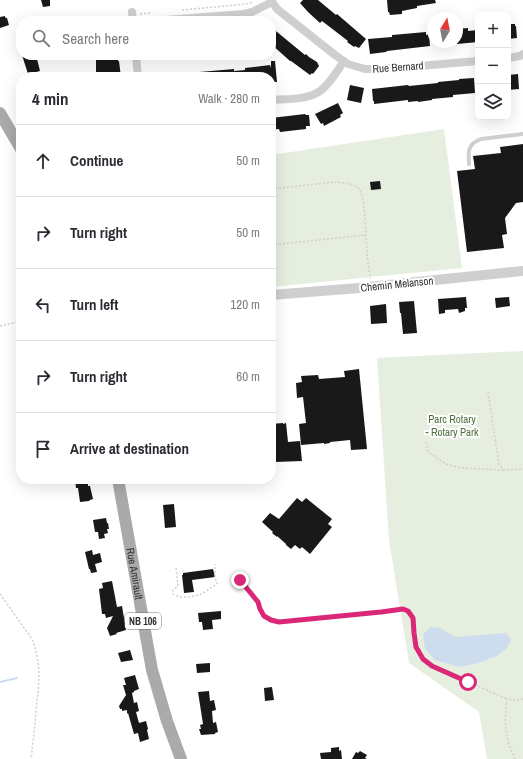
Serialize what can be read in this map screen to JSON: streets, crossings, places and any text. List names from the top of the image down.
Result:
{
  "streets": {
    "main road": ["Rue Amirault", "NB 106"],
    "street": ["Rue Bernard", "Chemin Melanson"]
  },
  "parks": ["Parc Rotary - Rotary Park"],
  "north": "top",
  "page": {
    "map_buttons": ["+", "−"],
    "search": "Search here",
    "heading": ["4 min", "Walk · 280 m"],
    "list": [
      ["Continue", "50 m"],
      ["Turn right", "50 m"],
      ["Turn left", "120 m"],
      ["Turn right", "60 m"],
      "Arrive at destination"
    ]
  }
}
